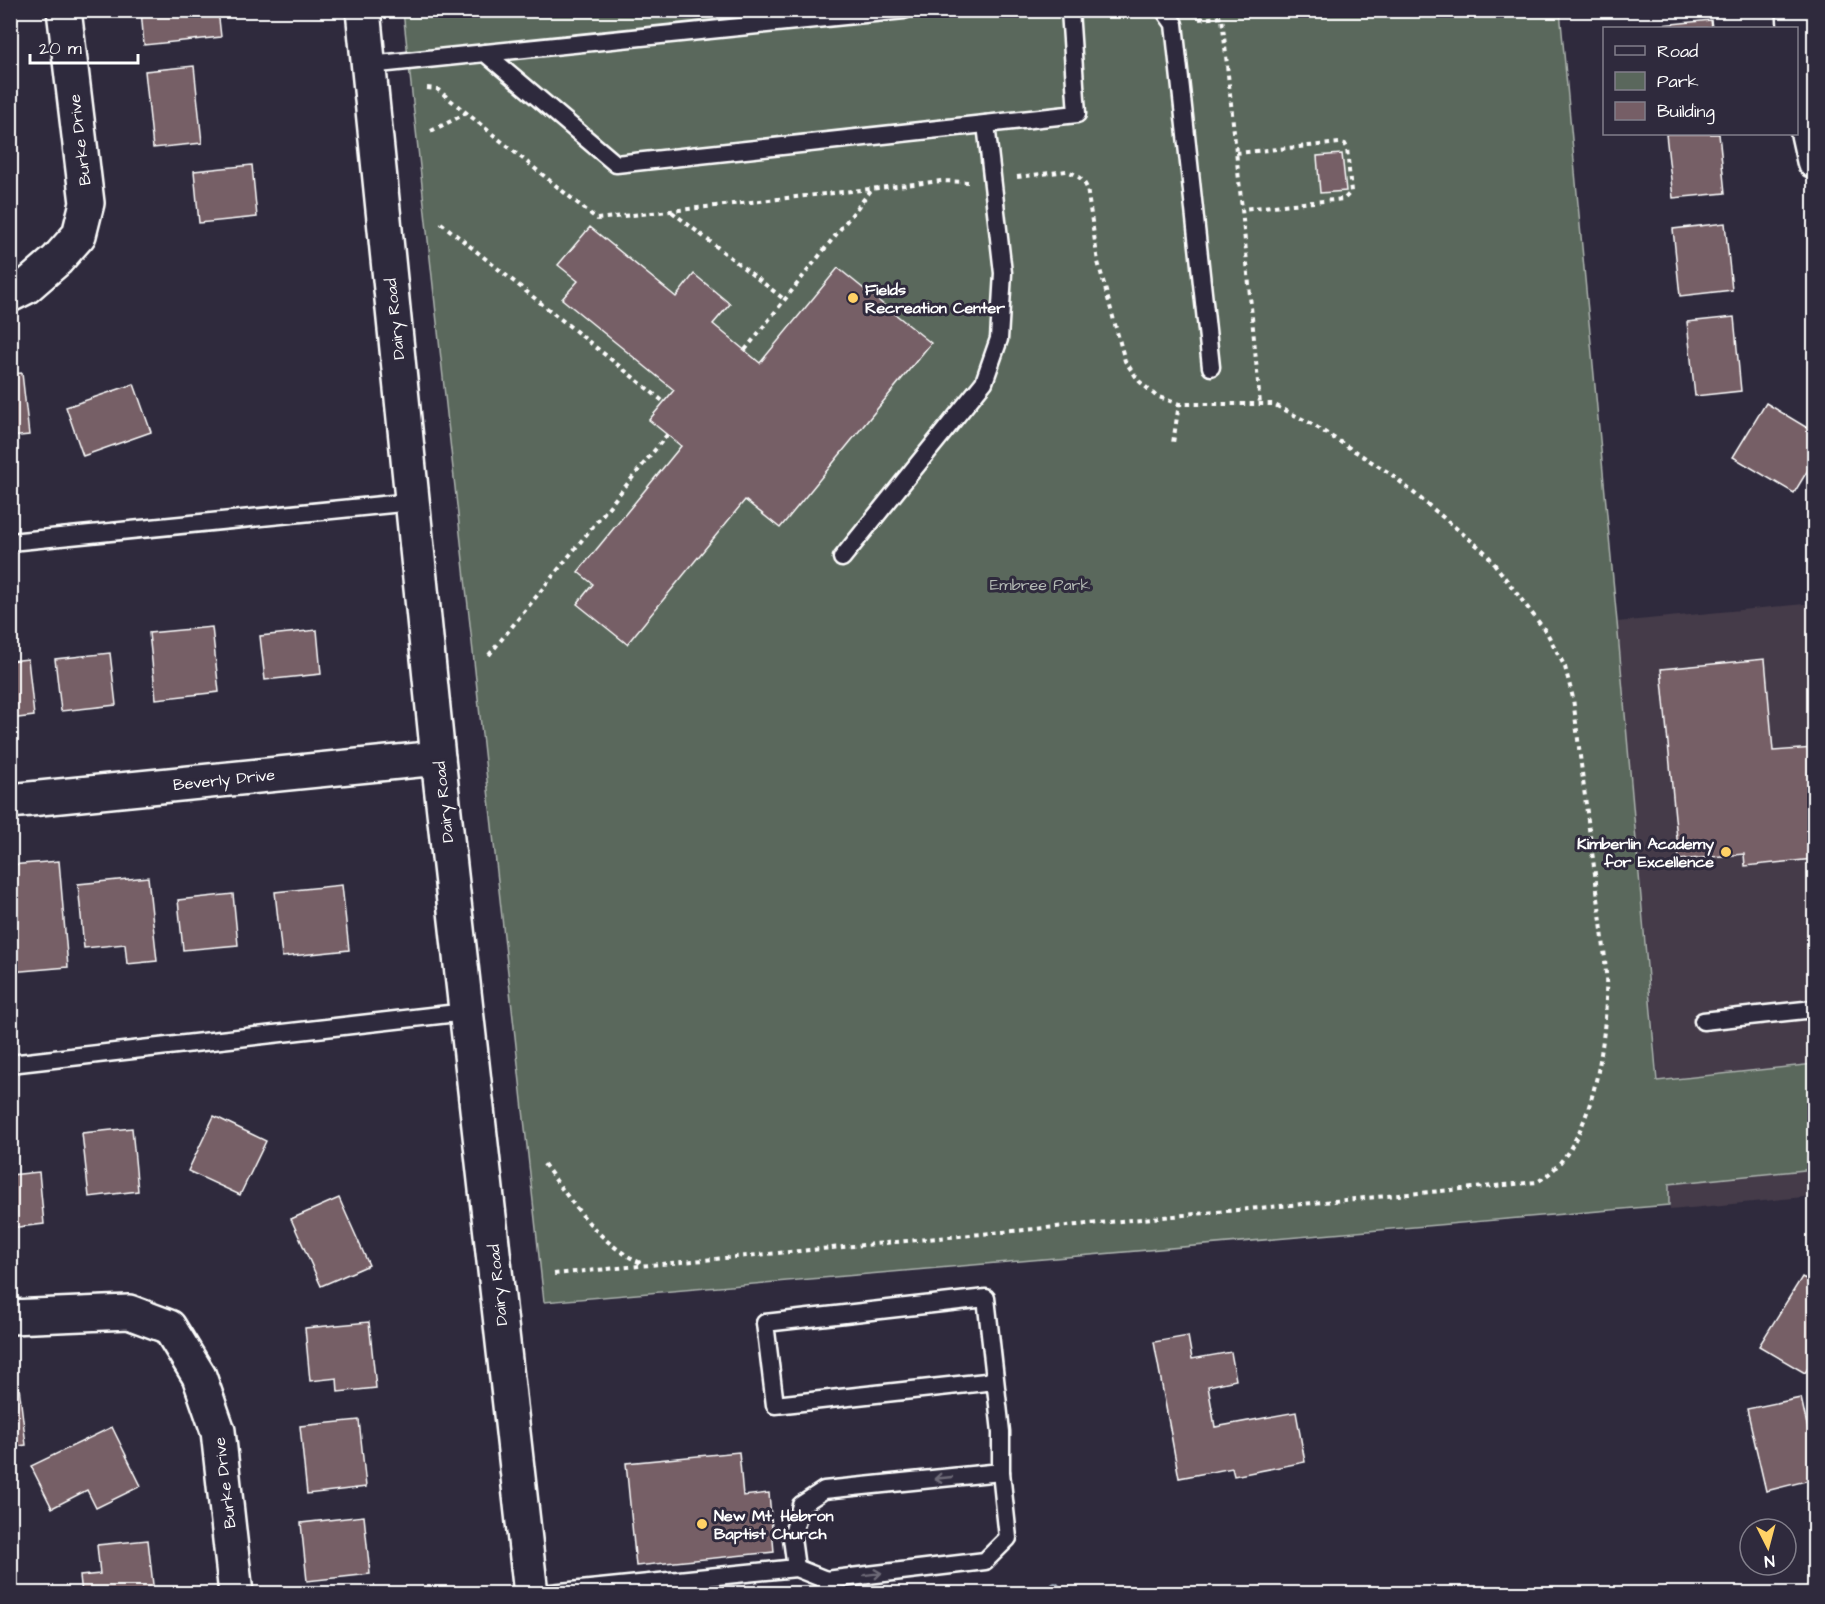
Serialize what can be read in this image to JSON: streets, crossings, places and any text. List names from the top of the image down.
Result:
{
  "streets": {
    "street": ["Burke Drive", "Dairy Road", "Beverly Drive"]
  },
  "crossings": [
    ["Dairy Road", "Beverly Drive"]
  ],
  "parks": ["Embree Park"],
  "places": ["Fields Recreation Center", "Kimberlin Academy for Excellence", "New Mt. Hebron Baptist Church"],
  "legend": ["Road", "Park", "Building"],
  "scale_bar": "20 m",
  "north": "bottom"
}
